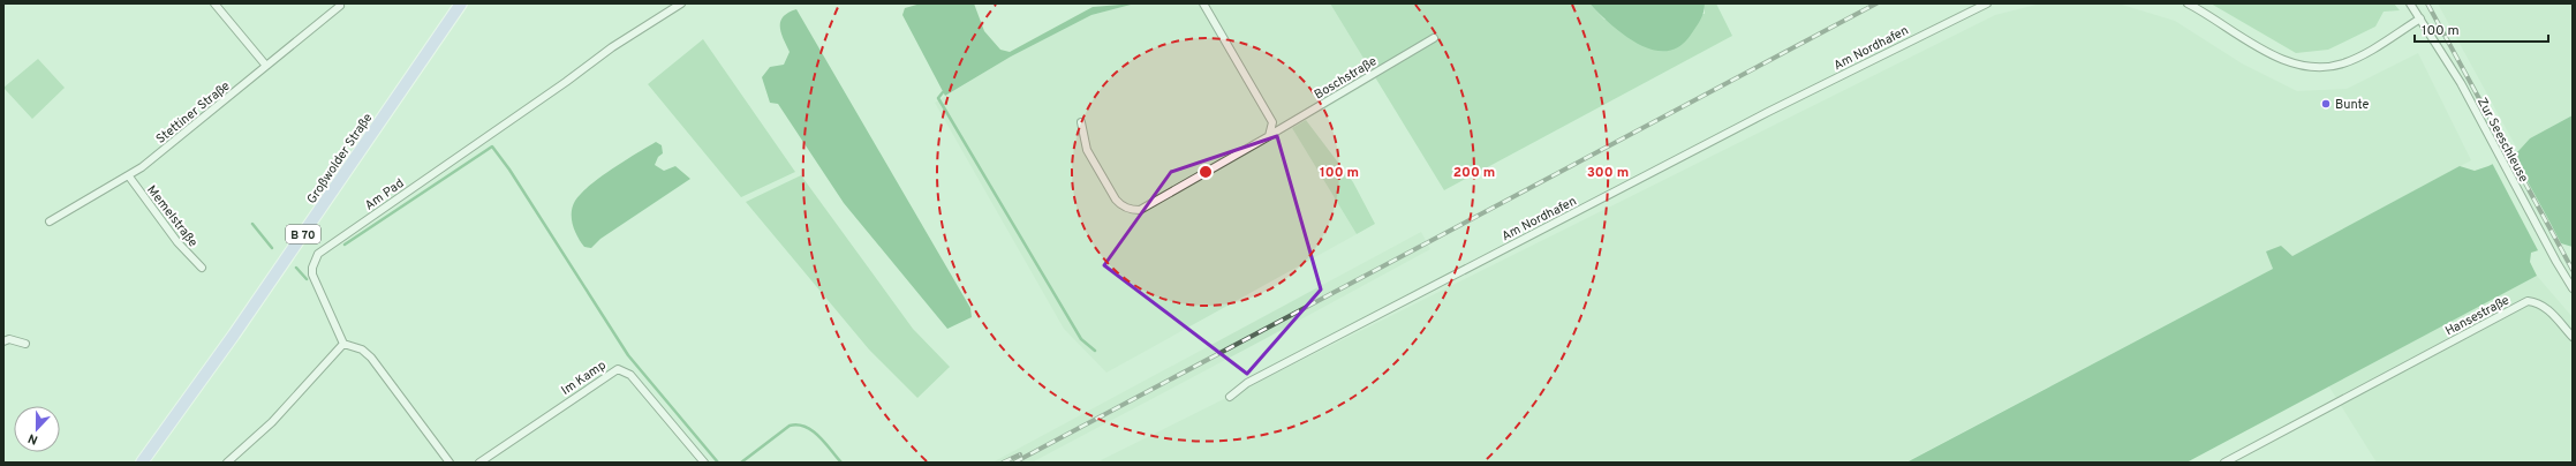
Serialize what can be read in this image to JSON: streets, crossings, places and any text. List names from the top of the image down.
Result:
{
  "streets": {
    "main road": ["Großwolder Straße", "B 70"],
    "street": [
      "Am Nordhafen",
      "Boschstraße",
      "Stettiner Straße",
      "Zur Seeschleuse",
      "Am Pad",
      "Memelstraße",
      "Hansestraße",
      "Im Kamp"
    ]
  },
  "crossings": [
    ["Stettiner Straße", "Memelstraße"]
  ],
  "places": ["Bunte"],
  "scale_bar": "100 m",
  "north": "bottom",
  "rings": ["100 m", "200 m", "300 m"]
}
